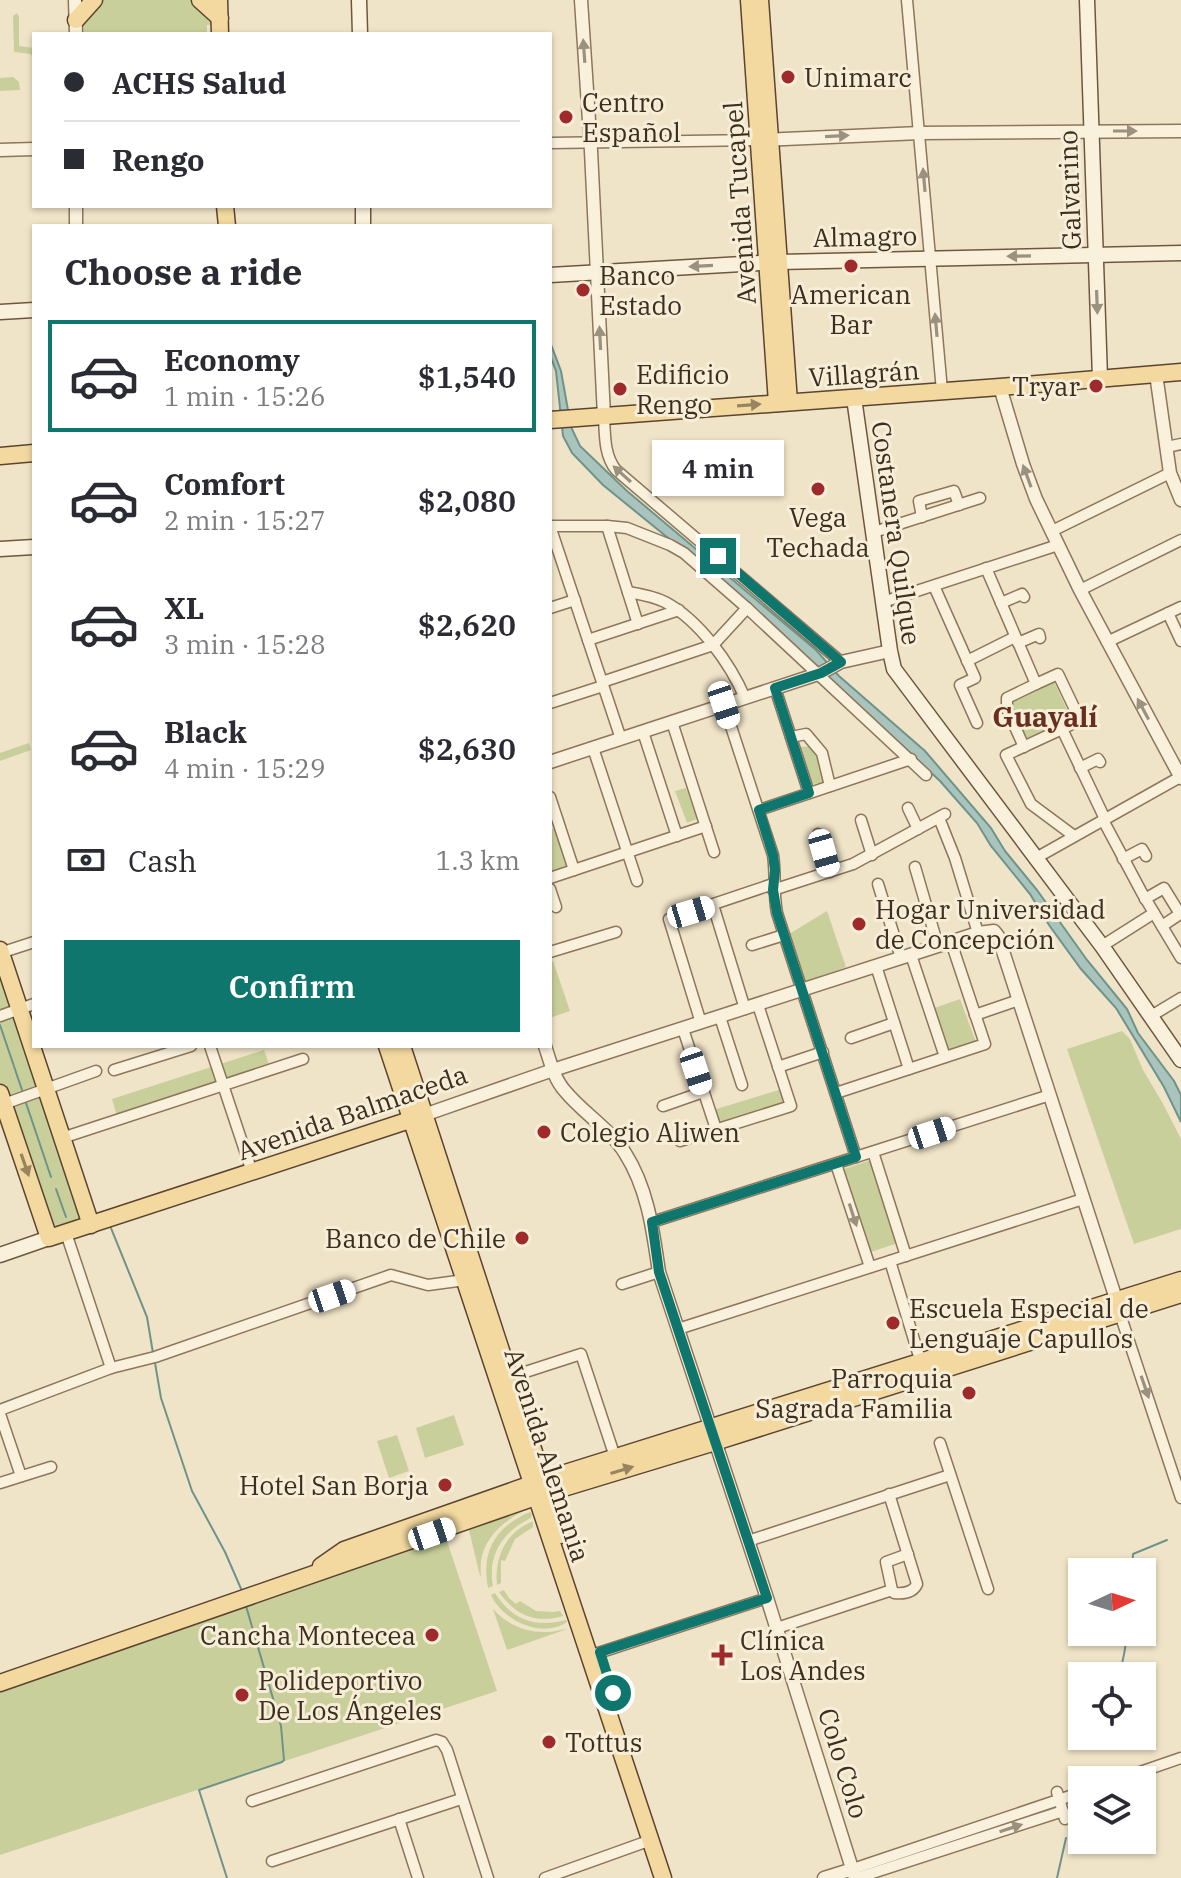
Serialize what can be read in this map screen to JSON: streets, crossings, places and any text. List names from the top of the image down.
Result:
{
  "streets": {
    "main road": [
      "Galvarino",
      "Avenida Tucapel",
      "Almagro",
      "Villagrán",
      "Costanera Quilque",
      "Avenida Balmaceda",
      "Avenida Alemania"
    ],
    "street": ["Colo Colo"]
  },
  "crossings": [
    ["Galvarino", "Almagro"],
    ["Galvarino", "Villagrán"],
    ["Avenida Tucapel", "Almagro"],
    ["Avenida Tucapel", "Villagrán"],
    ["Villagrán", "Costanera Quilque"],
    ["Avenida Balmaceda", "Avenida Alemania"],
    ["Avenida Balmaceda", "Colo Colo"]
  ],
  "one_way": ["Almagro"],
  "districts": ["Guayalí"],
  "places": {
    "other": [
      "Unimarc",
      "Centro Español",
      "American Bar",
      "Banco Estado",
      "Tryar",
      "Edificio Rengo",
      "Vega Techada",
      "Hogar Universidad de Concepción",
      "Colegio Aliwen",
      "Banco de Chile",
      "Escuela Especial de Lenguaje Capullos",
      "Parroquia Sagrada Familia",
      "Hotel San Borja",
      "Cancha Montecea",
      "Polideportivo De Los Ángeles",
      "Tottus"
    ],
    "health": ["Clínica Los Andes"]
  },
  "north": "right",
  "page": {
    "banner": ["ACHS Salud", "Rengo"],
    "heading": "Choose a ride",
    "list": [
      {
        "name": "Economy",
        "note": "1 min · 15:26",
        "value": "$1,540"
      },
      {
        "name": "Comfort",
        "note": "2 min · 15:27",
        "value": "$2,080"
      },
      {
        "name": "XL",
        "note": "3 min · 15:28",
        "value": "$2,620"
      },
      {
        "name": "Black",
        "note": "4 min · 15:29",
        "value": "$2,630"
      }
    ],
    "bubble": "4 min",
    "pay": ["Cash", "1.3 km"],
    "buttons": "Confirm"
  }
}
